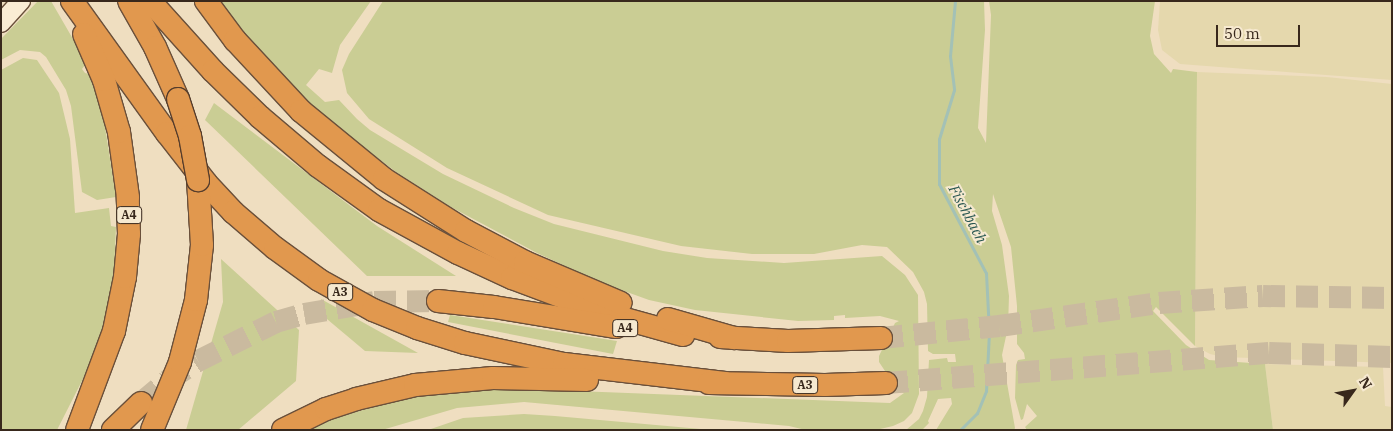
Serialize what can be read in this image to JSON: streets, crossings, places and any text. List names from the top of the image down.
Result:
{
  "streets": {
    "highway": ["A4", "A3"]
  },
  "water": ["Fischbach"],
  "scale_bar": "50 m",
  "north": "top right"
}
